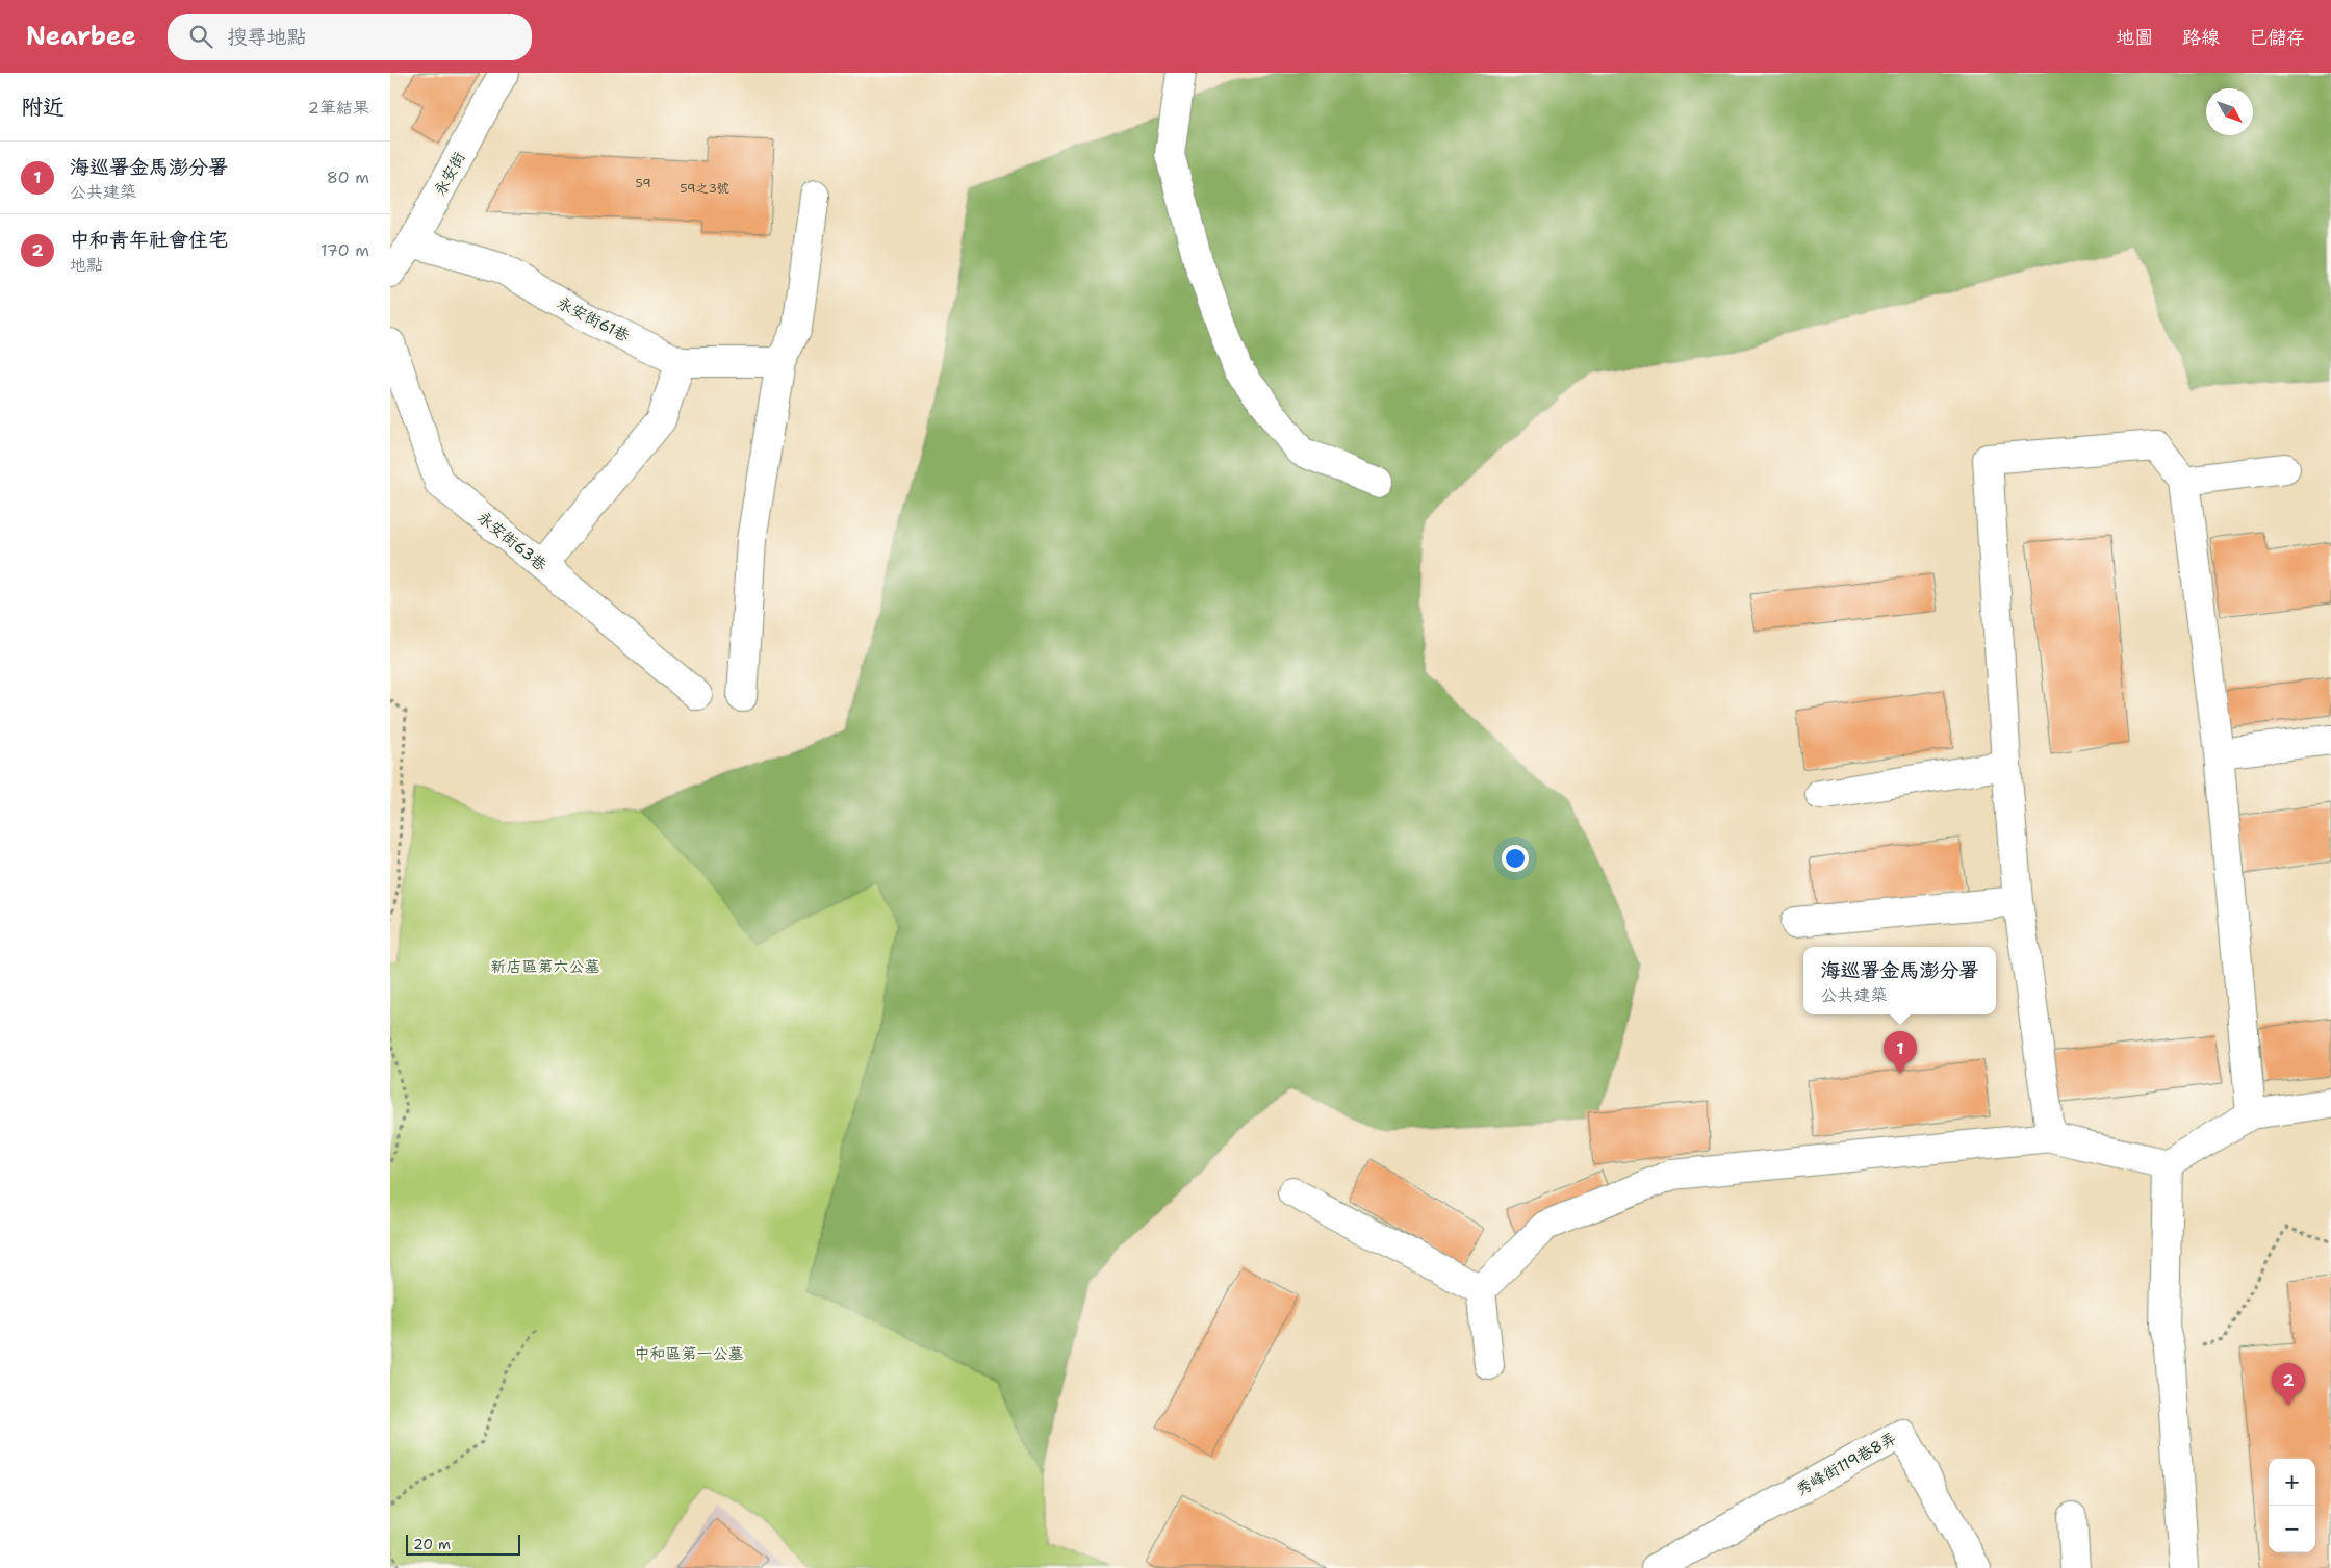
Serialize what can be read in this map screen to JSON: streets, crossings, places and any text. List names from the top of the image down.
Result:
{
  "streets": {
    "street": [
      "永安街",
      "永安街61巷",
      "永安街63巷",
      "秀峰街119巷8弄"
    ]
  },
  "crossings": [
    ["永安街", "永安街61巷"]
  ],
  "parks": ["新店區第六公墓", "中和區第一公墓"],
  "house_numbers": ["59", "59之3號"],
  "scale_bar": "20 m",
  "north": "bottom right",
  "page": {
    "header": "Nearbee",
    "search": "搜尋地點",
    "nav": ["地圖", "路線", "已儲存"],
    "heading": ["附近", "2筆結果"],
    "list": [
      {
        "mark": "1",
        "name": "海巡署金馬澎分署",
        "note": "公共建築",
        "value": "80 m"
      },
      {
        "mark": "2",
        "name": "中和青年社會住宅",
        "note": "地點",
        "value": "170 m"
      }
    ],
    "popup": ["海巡署金馬澎分署", "公共建築"],
    "pins": ["1", "2"],
    "map_buttons": ["+", "−"],
    "scale": "20 m"
  }
}
